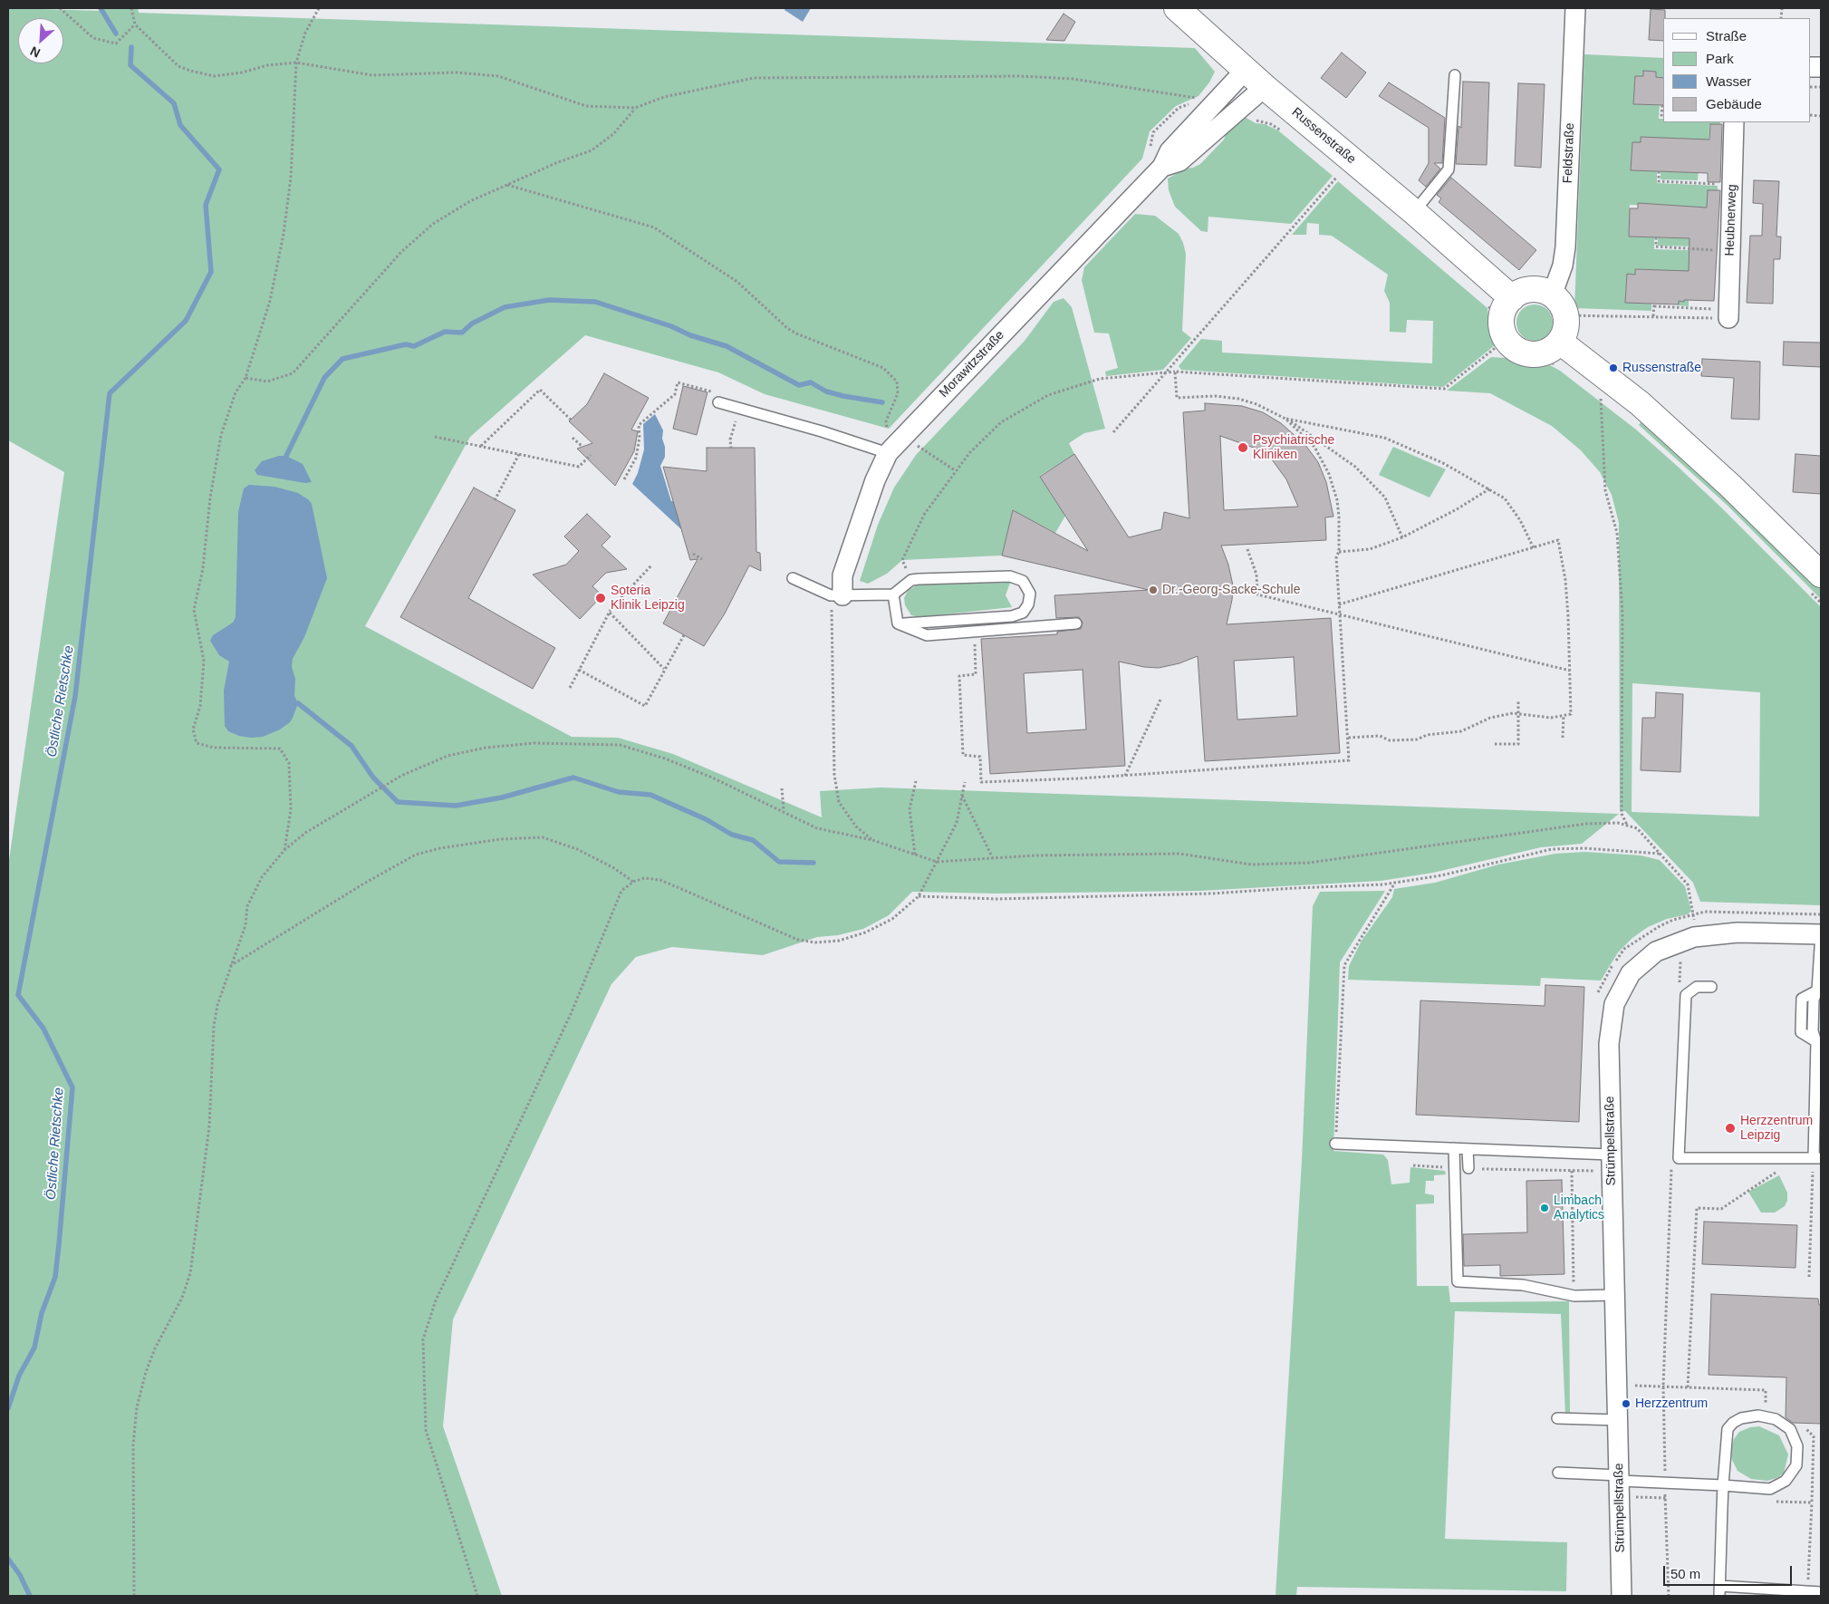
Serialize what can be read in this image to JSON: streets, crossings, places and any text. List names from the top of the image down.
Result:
{
  "streets": {
    "street": [
      "Russenstraße",
      "Feldstraße",
      "Heubnerweg",
      "Morawitzstraße",
      "Strümpellstraße"
    ]
  },
  "crossings": [
    ["Russenstraße", "Feldstraße"],
    ["Russenstraße", "Morawitzstraße"]
  ],
  "water": ["Östliche Rietschke"],
  "places": [
    "Russenstraße",
    "Psychiatrische Kliniken",
    "Dr.-Georg-Sacke-Schule",
    "Soteria Klinik Leipzig",
    "Herzzentrum Leipzig",
    "Limbach Analytics",
    "Herzzentrum"
  ],
  "legend": [
    "Straße",
    "Park",
    "Wasser",
    "Gebäude"
  ],
  "scale_bar": "50 m",
  "north": "bottom left"
}
